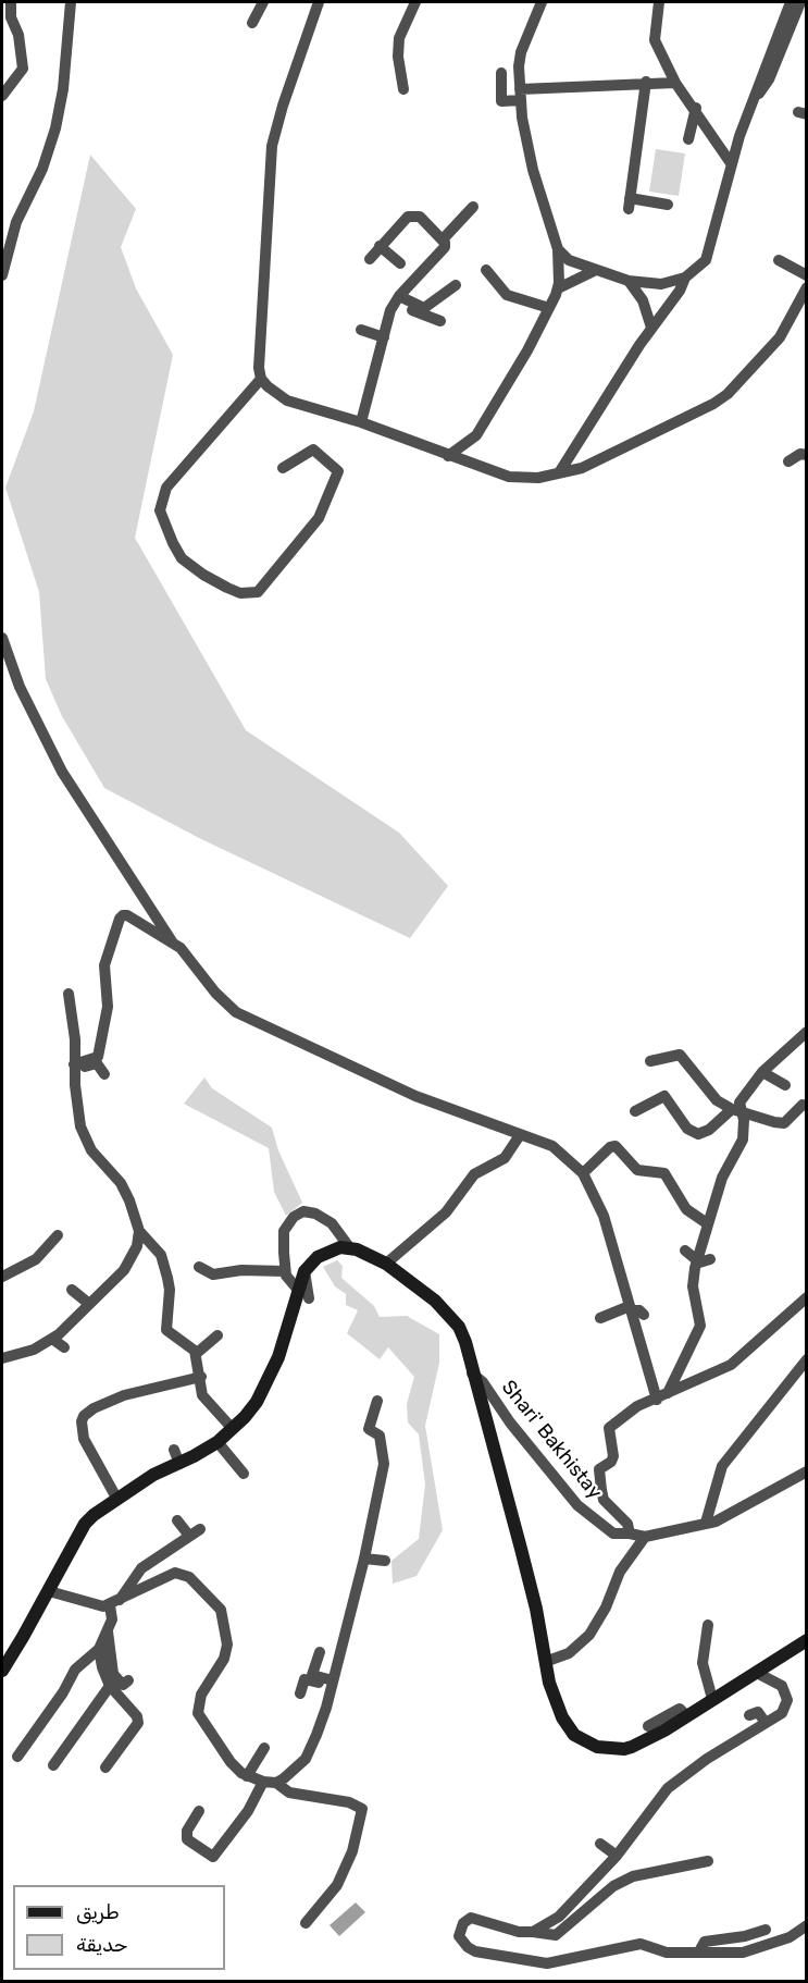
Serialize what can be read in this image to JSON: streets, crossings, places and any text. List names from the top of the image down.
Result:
{
  "streets": {
    "street": ["Shari' Bakhistay"]
  },
  "legend": ["طريق", "حديقة"]
}
